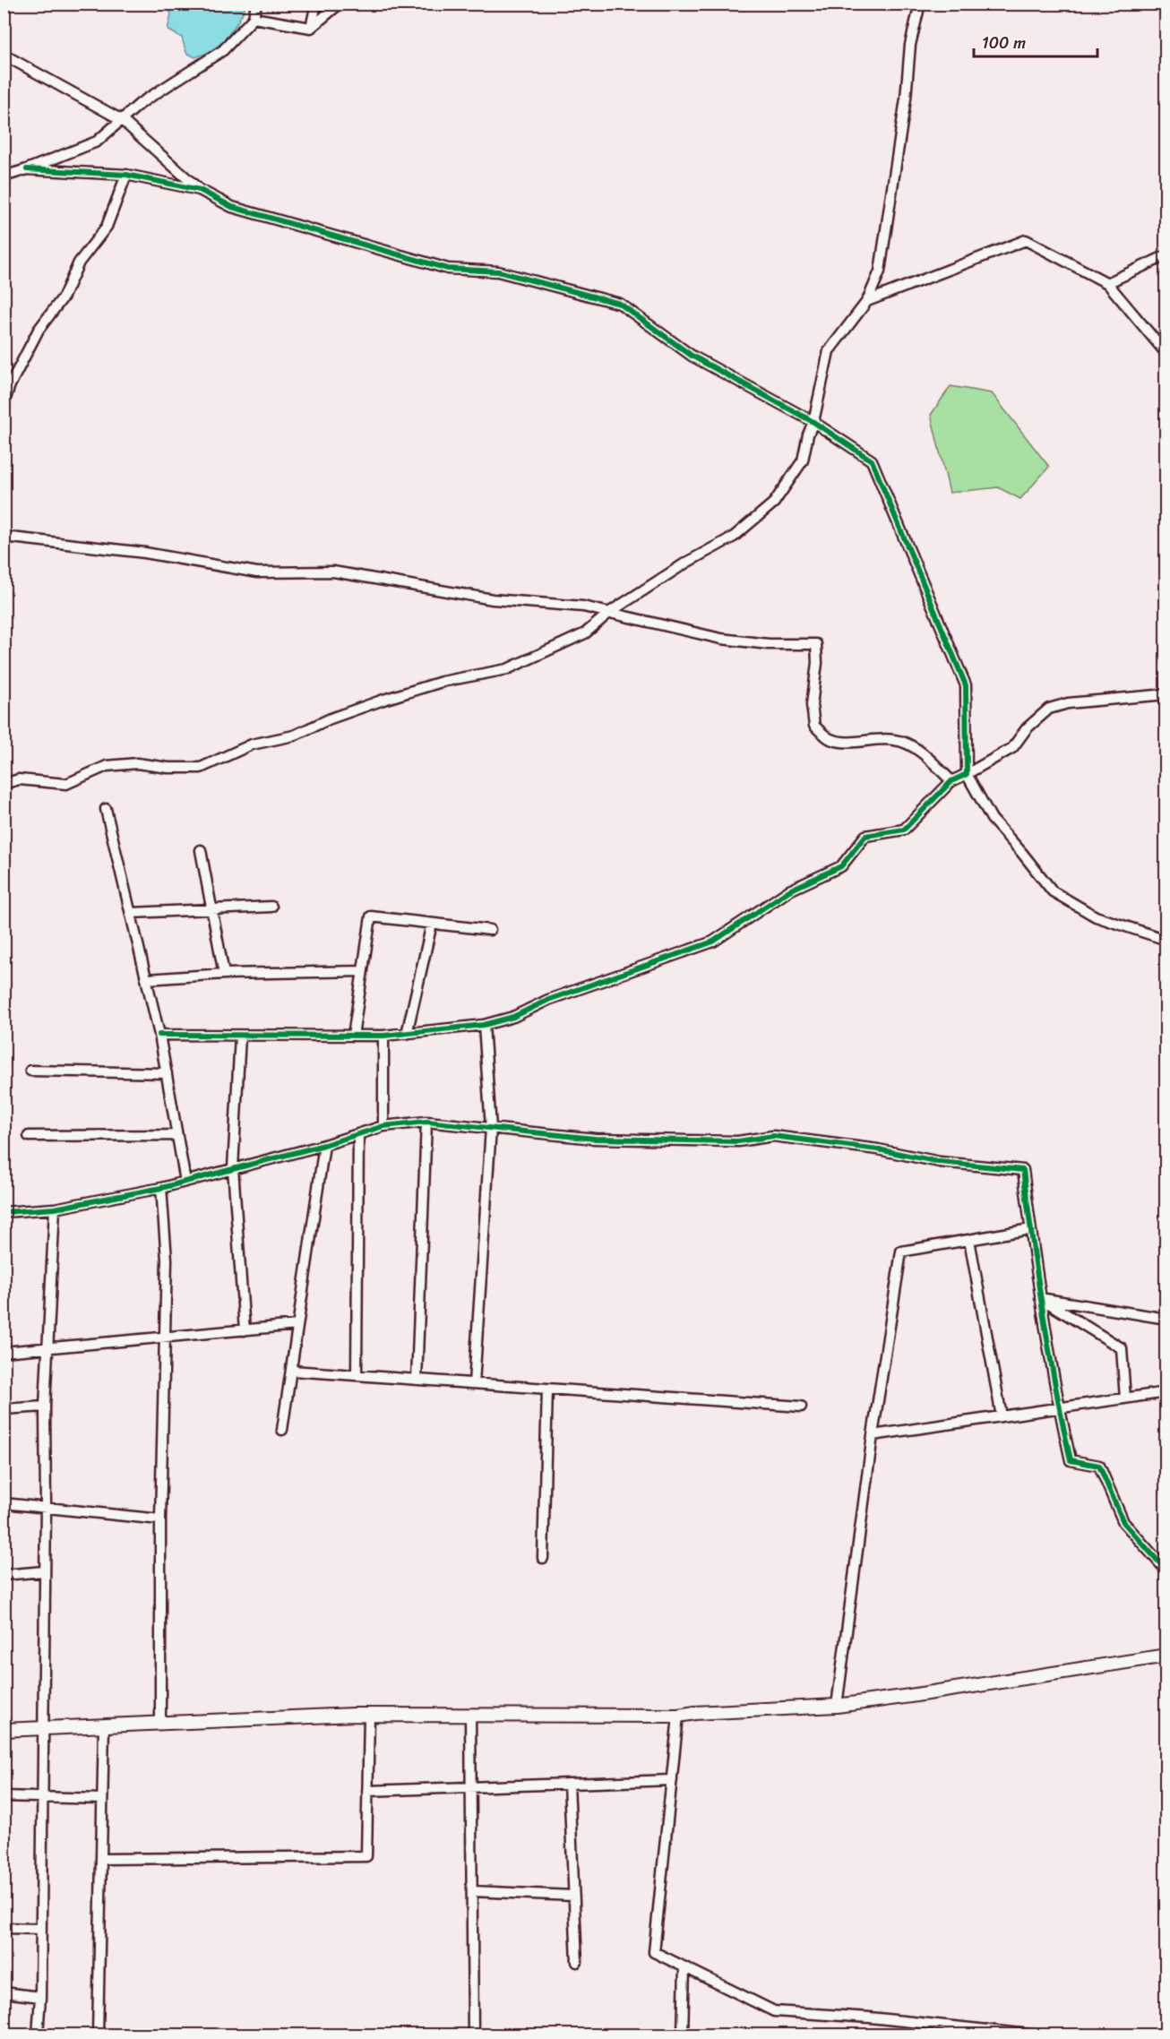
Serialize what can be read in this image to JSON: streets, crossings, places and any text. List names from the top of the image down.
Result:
{
  "scale_bar": "100 m"
}
